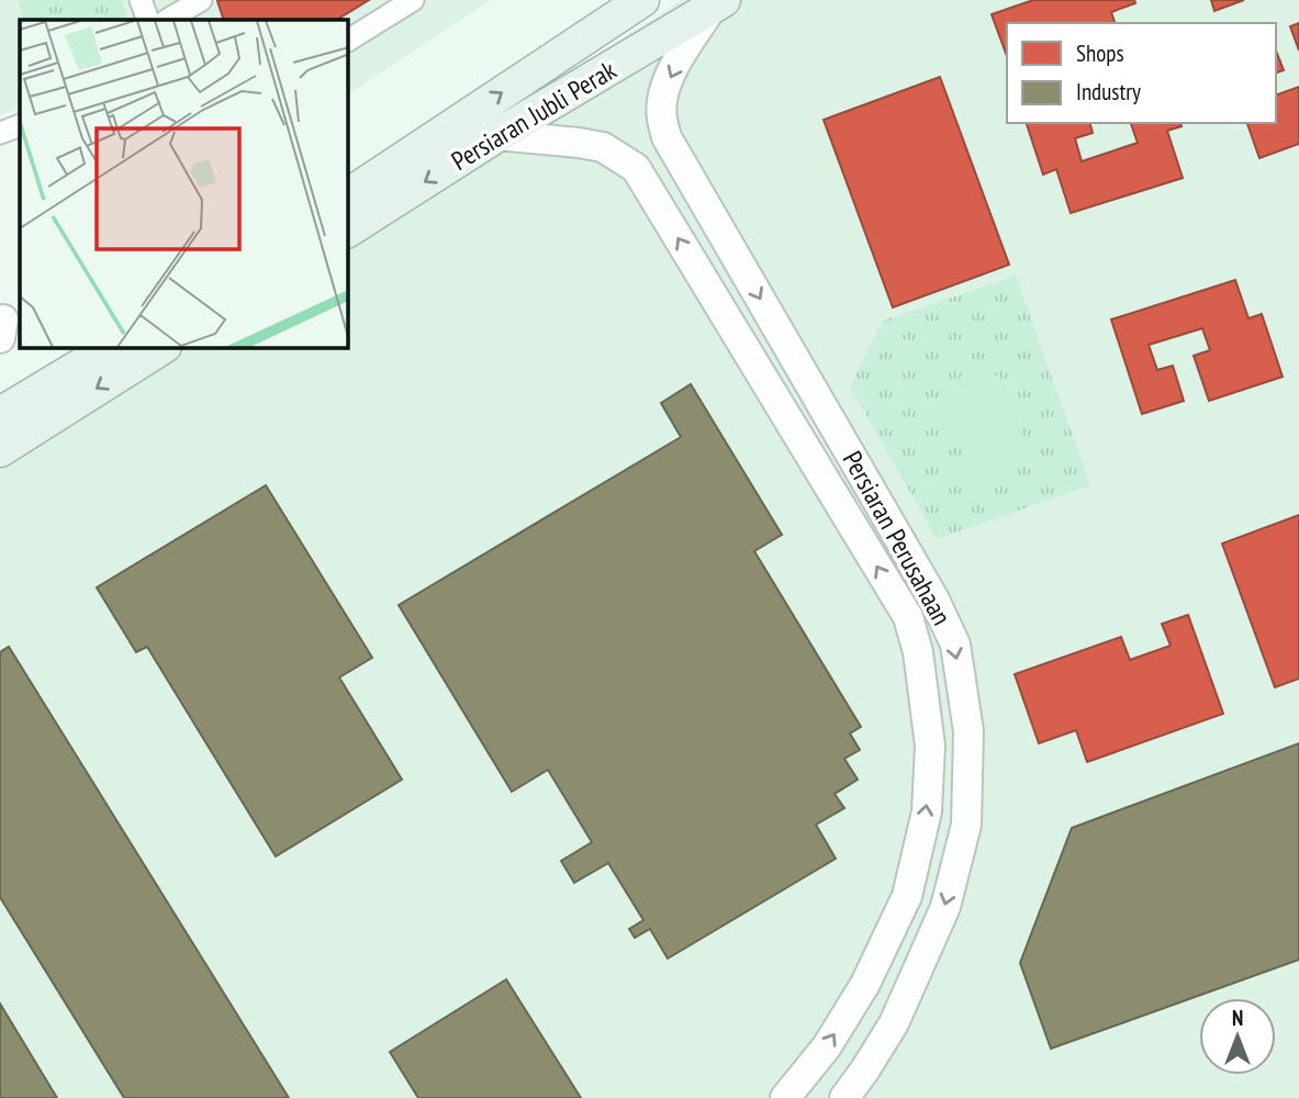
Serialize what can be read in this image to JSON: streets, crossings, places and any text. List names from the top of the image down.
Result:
{
  "streets": {
    "main road": ["Persiaran Jubli Perak", "Persiaran Perusahaan"]
  },
  "crossings": [
    ["Persiaran Jubli Perak", "Persiaran Perusahaan"]
  ],
  "legend": ["Shops", "Industry"],
  "north": "top"
}
